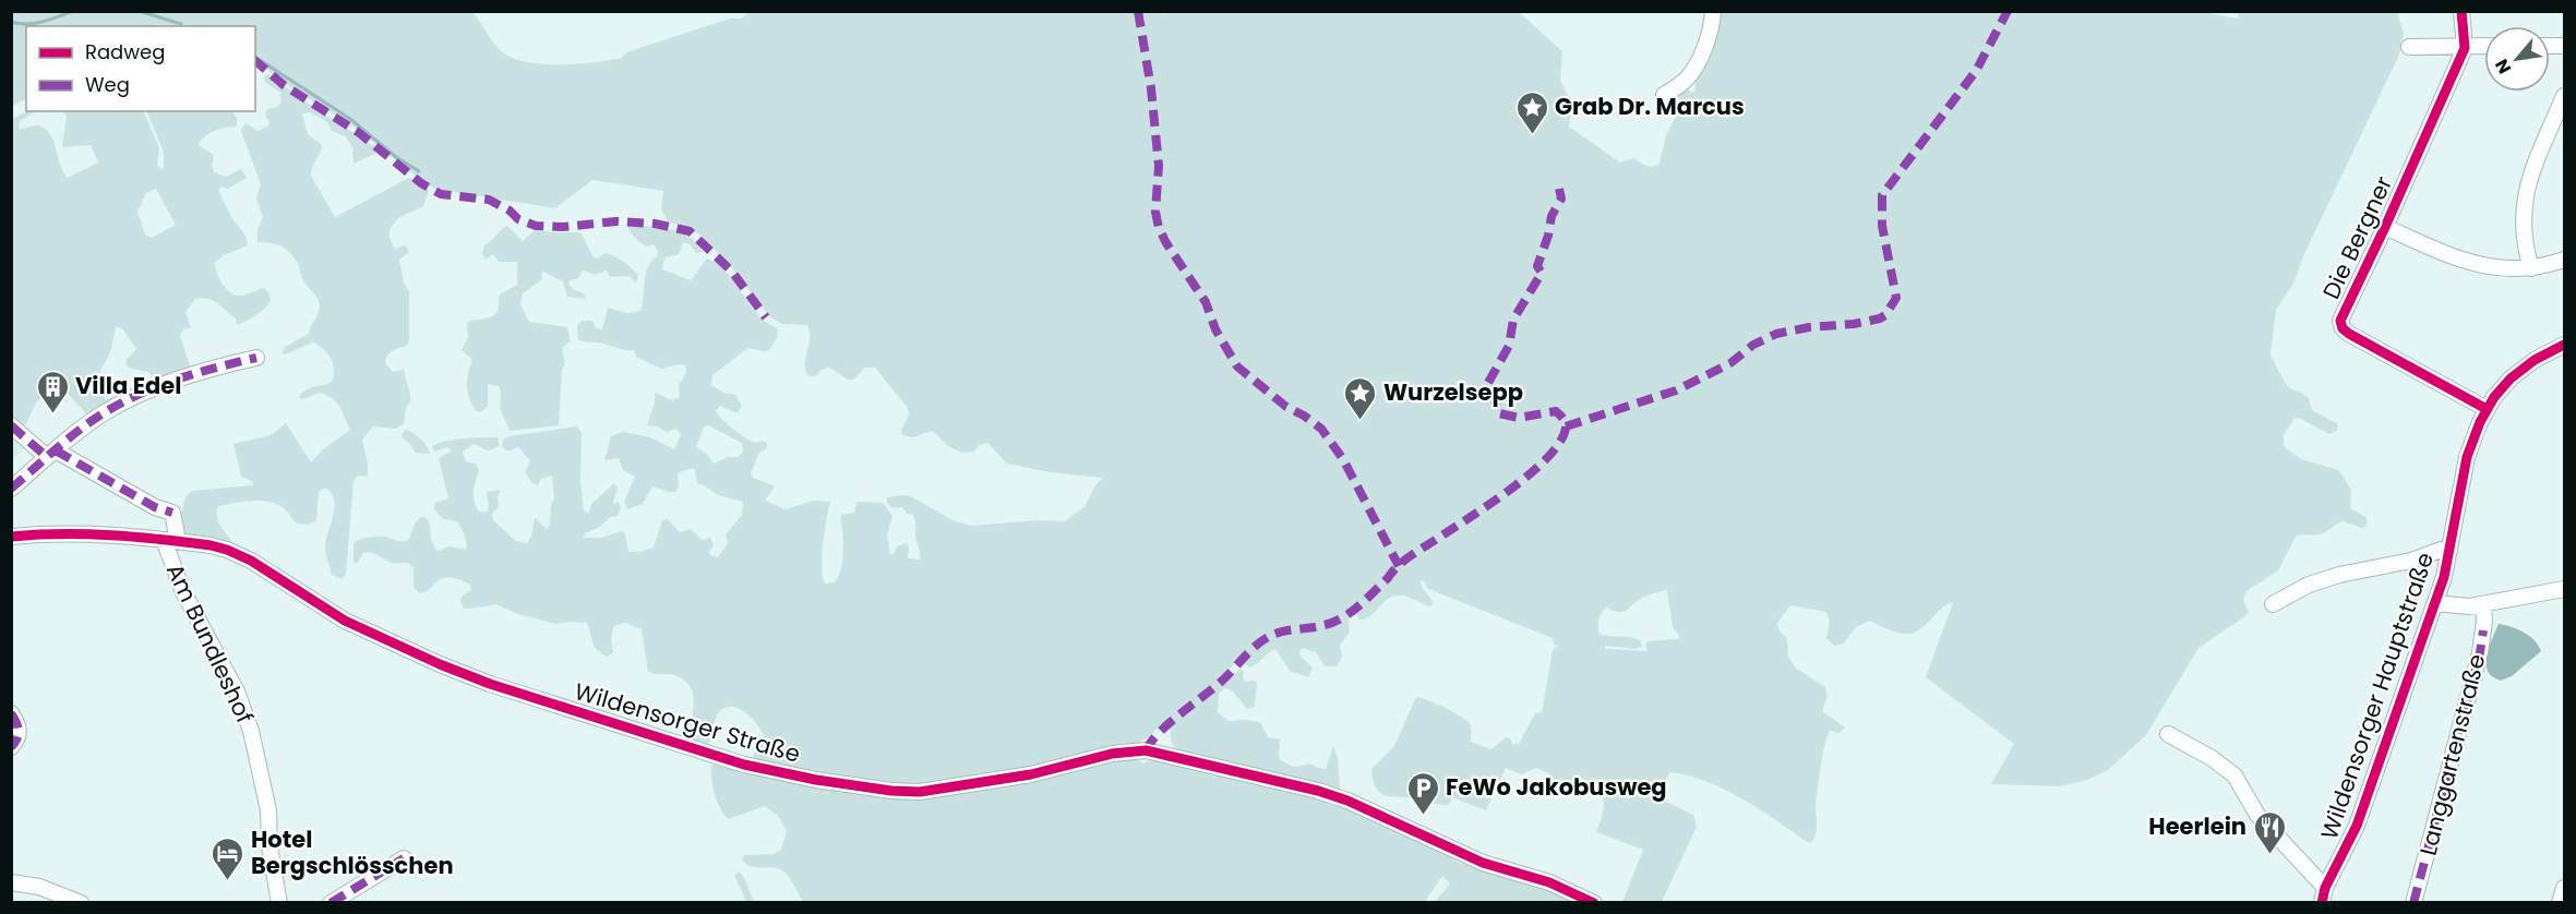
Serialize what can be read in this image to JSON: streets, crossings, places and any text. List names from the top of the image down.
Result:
{
  "streets": {
    "street": [
      "Die Bergner",
      "Am Bundleshof",
      "Wildensorger Hauptstraße",
      "Wildensorger Straße",
      "Langgartenstraße"
    ]
  },
  "crossings": [
    ["Die Bergner", "Wildensorger Hauptstraße"],
    ["Am Bundleshof", "Wildensorger Straße"]
  ],
  "places": {
    "place": ["Grab Dr. Marcus", "Wurzelsepp"],
    "building": ["Villa Edel"],
    "parking": ["FeWo Jakobusweg"],
    "restaurant": ["Heerlein"],
    "hotel": ["Hotel Bergschlösschen"]
  },
  "legend": ["Radweg", "Weg"],
  "north": "bottom left"
}
